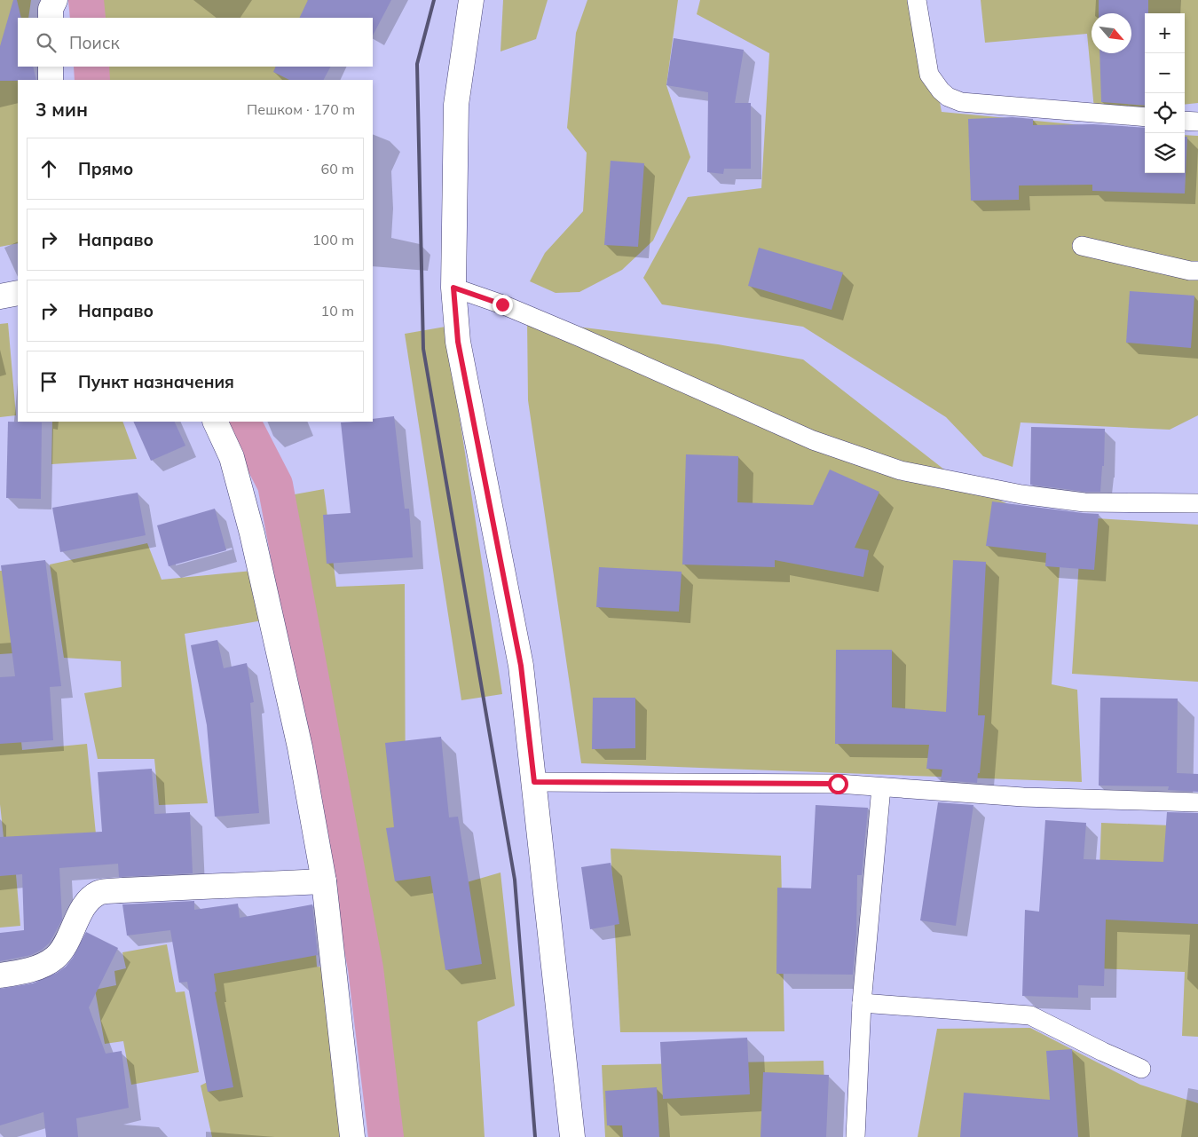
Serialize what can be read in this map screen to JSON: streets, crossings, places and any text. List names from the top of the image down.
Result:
{
  "north": "bottom right",
  "page": {
    "map_buttons": ["+", "−"],
    "search": "Поиск",
    "heading": ["3 мин", "Пешком · 170 m"],
    "list": [
      ["Прямо", "60 m"],
      ["Направо", "100 m"],
      ["Направо", "10 m"],
      "Пункт назначения"
    ]
  }
}
